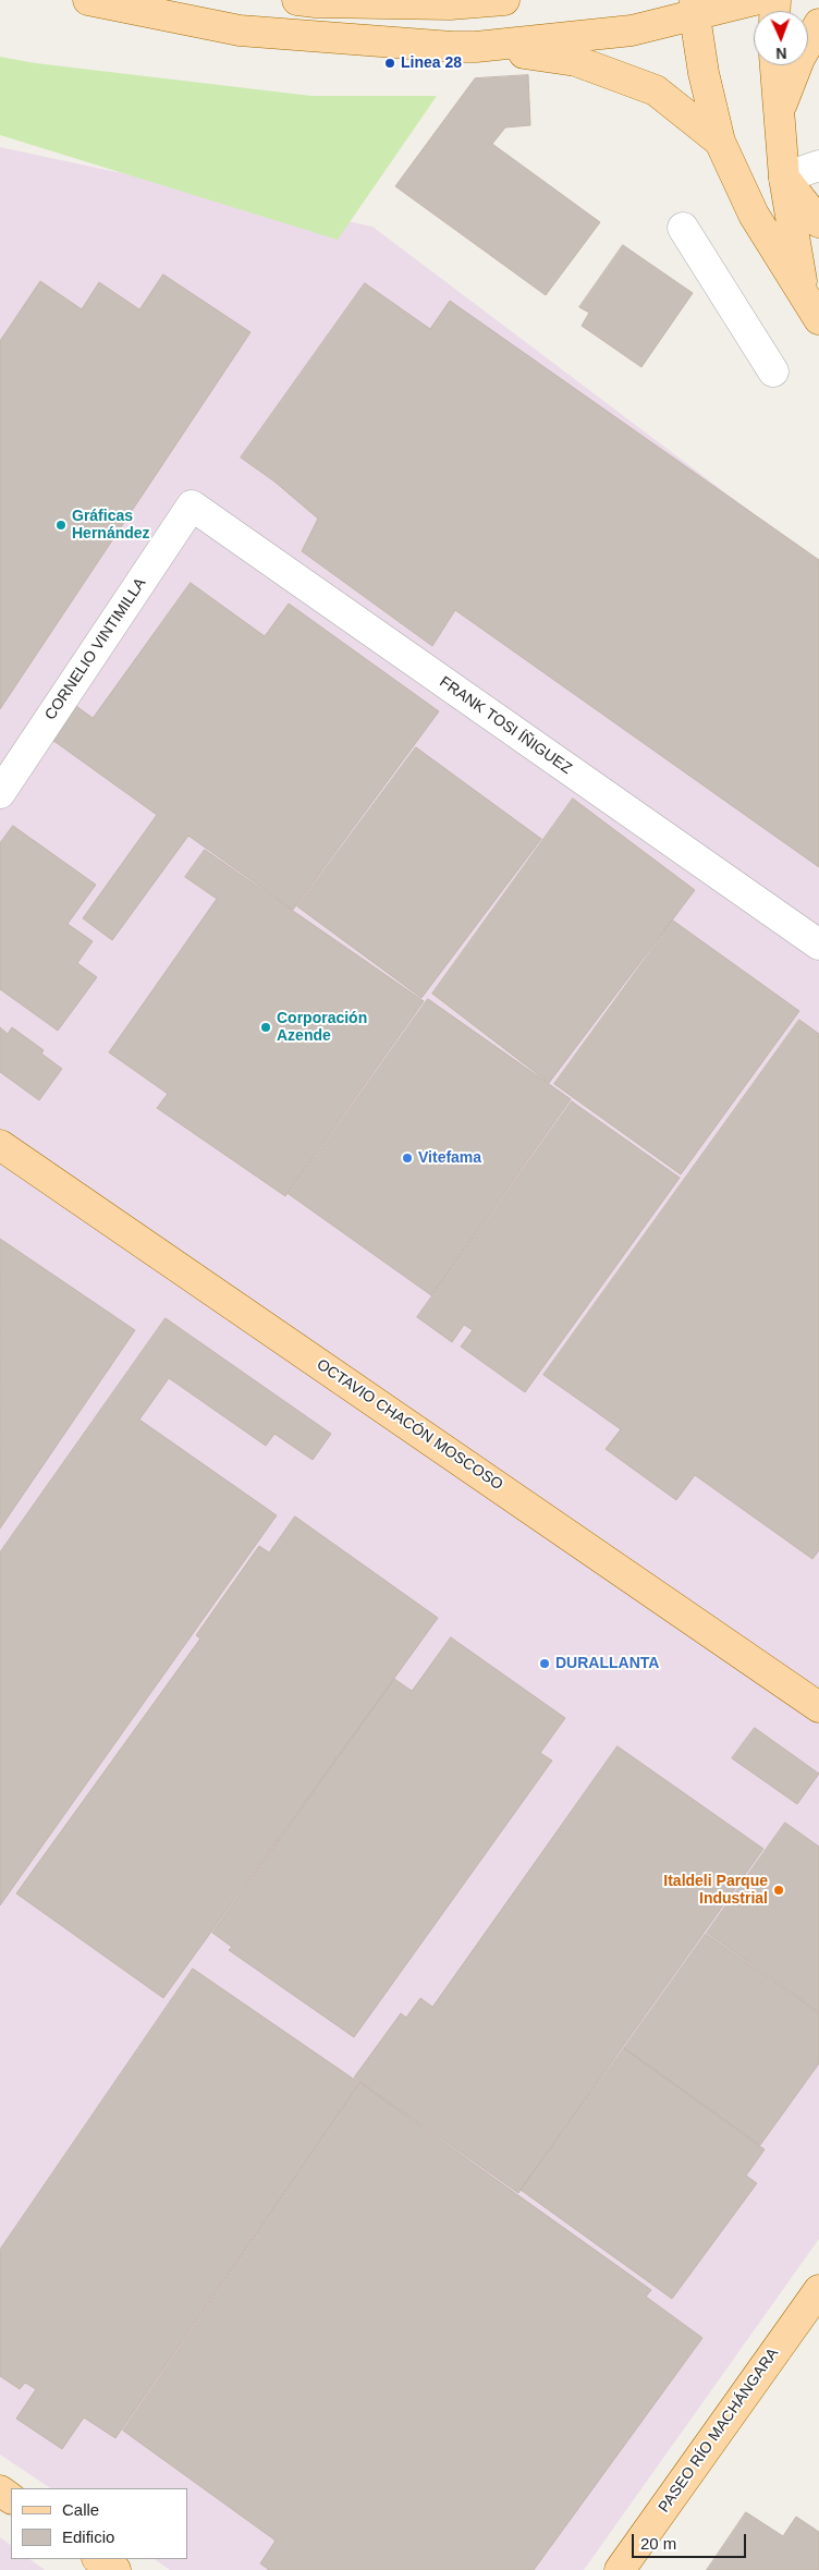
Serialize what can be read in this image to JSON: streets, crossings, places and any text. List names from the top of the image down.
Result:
{
  "streets": {
    "main road": ["OCTAVIO CHACÓN MOSCOSO", "PASEO RÍO MACHÁNGARA"],
    "street": ["CORNELIO VINTIMILLA", "FRANK TOSI ÍÑIGUEZ"]
  },
  "crossings": [
    ["CORNELIO VINTIMILLA", "FRANK TOSI ÍÑIGUEZ"]
  ],
  "places": [
    "Linea 28",
    "Gráficas Hernández",
    "Corporación Azende",
    "Vitefama",
    "DURALLANTA",
    "Italdeli Parque Industrial"
  ],
  "legend": ["Calle", "Edificio"],
  "scale_bar": "20 m",
  "north": "bottom"
}
